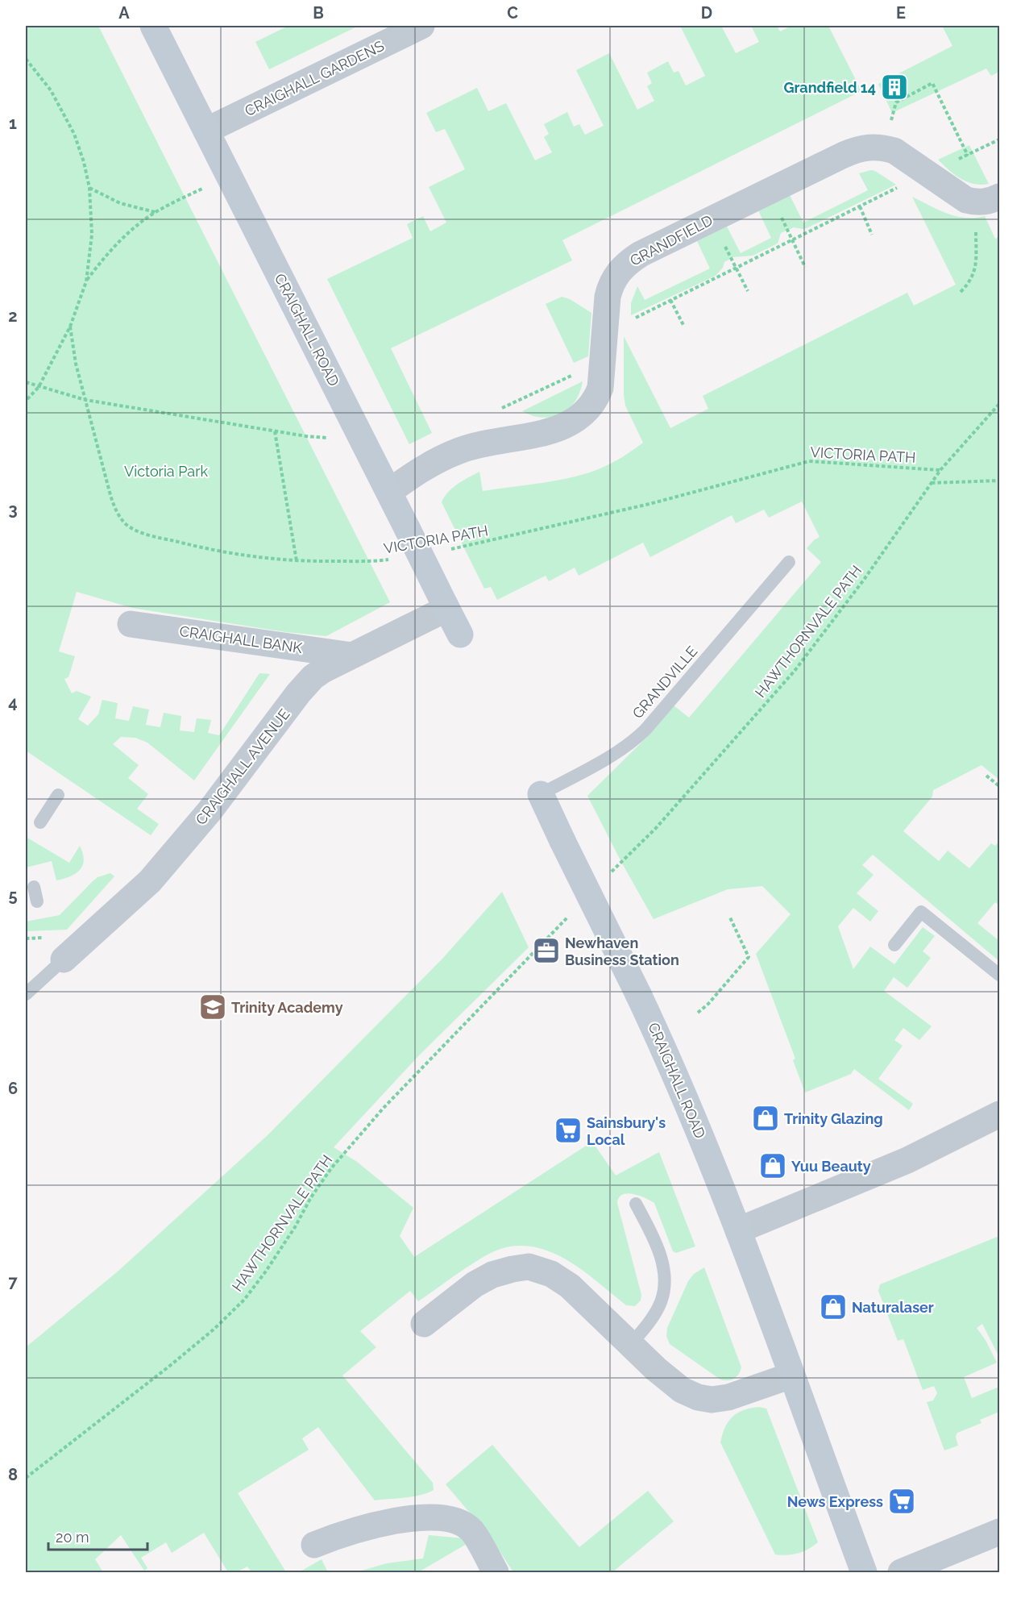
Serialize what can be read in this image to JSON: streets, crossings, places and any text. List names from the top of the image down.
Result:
{
  "streets": {
    "street": [
      "CRAIGHALL GARDENS",
      "GRANDFIELD",
      "CRAIGHALL ROAD",
      "CRAIGHALL BANK",
      "CRAIGHALL AVENUE"
    ],
    "lane": ["GRANDVILLE"],
    "path": ["VICTORIA PATH", "HAWTHORNVALE PATH"]
  },
  "crossings": [
    ["CRAIGHALL GARDENS", "CRAIGHALL ROAD"],
    ["GRANDFIELD", "CRAIGHALL ROAD"],
    ["CRAIGHALL ROAD", "GRANDVILLE"],
    ["CRAIGHALL ROAD", "CRAIGHALL AVENUE"],
    ["VICTORIA PATH", "HAWTHORNVALE PATH"],
    ["CRAIGHALL BANK", "CRAIGHALL AVENUE"]
  ],
  "parks": ["Victoria Park"],
  "places": {
    "building": ["Grandfield 14"],
    "office": ["Newhaven Business Station"],
    "school or university": ["Trinity Academy"],
    "shop": ["Trinity Glazing", "Yuu Beauty", "Naturalaser"],
    "supermarket": ["Sainsbury's Local", "News Express"]
  },
  "scale_bar": "20 m",
  "grid": {
    "columns": [
      "A",
      "B",
      "C",
      "D",
      "E"
    ],
    "rows": [
      "1",
      "2",
      "3",
      "4",
      "5",
      "6",
      "7",
      "8"
    ]
  }
}
